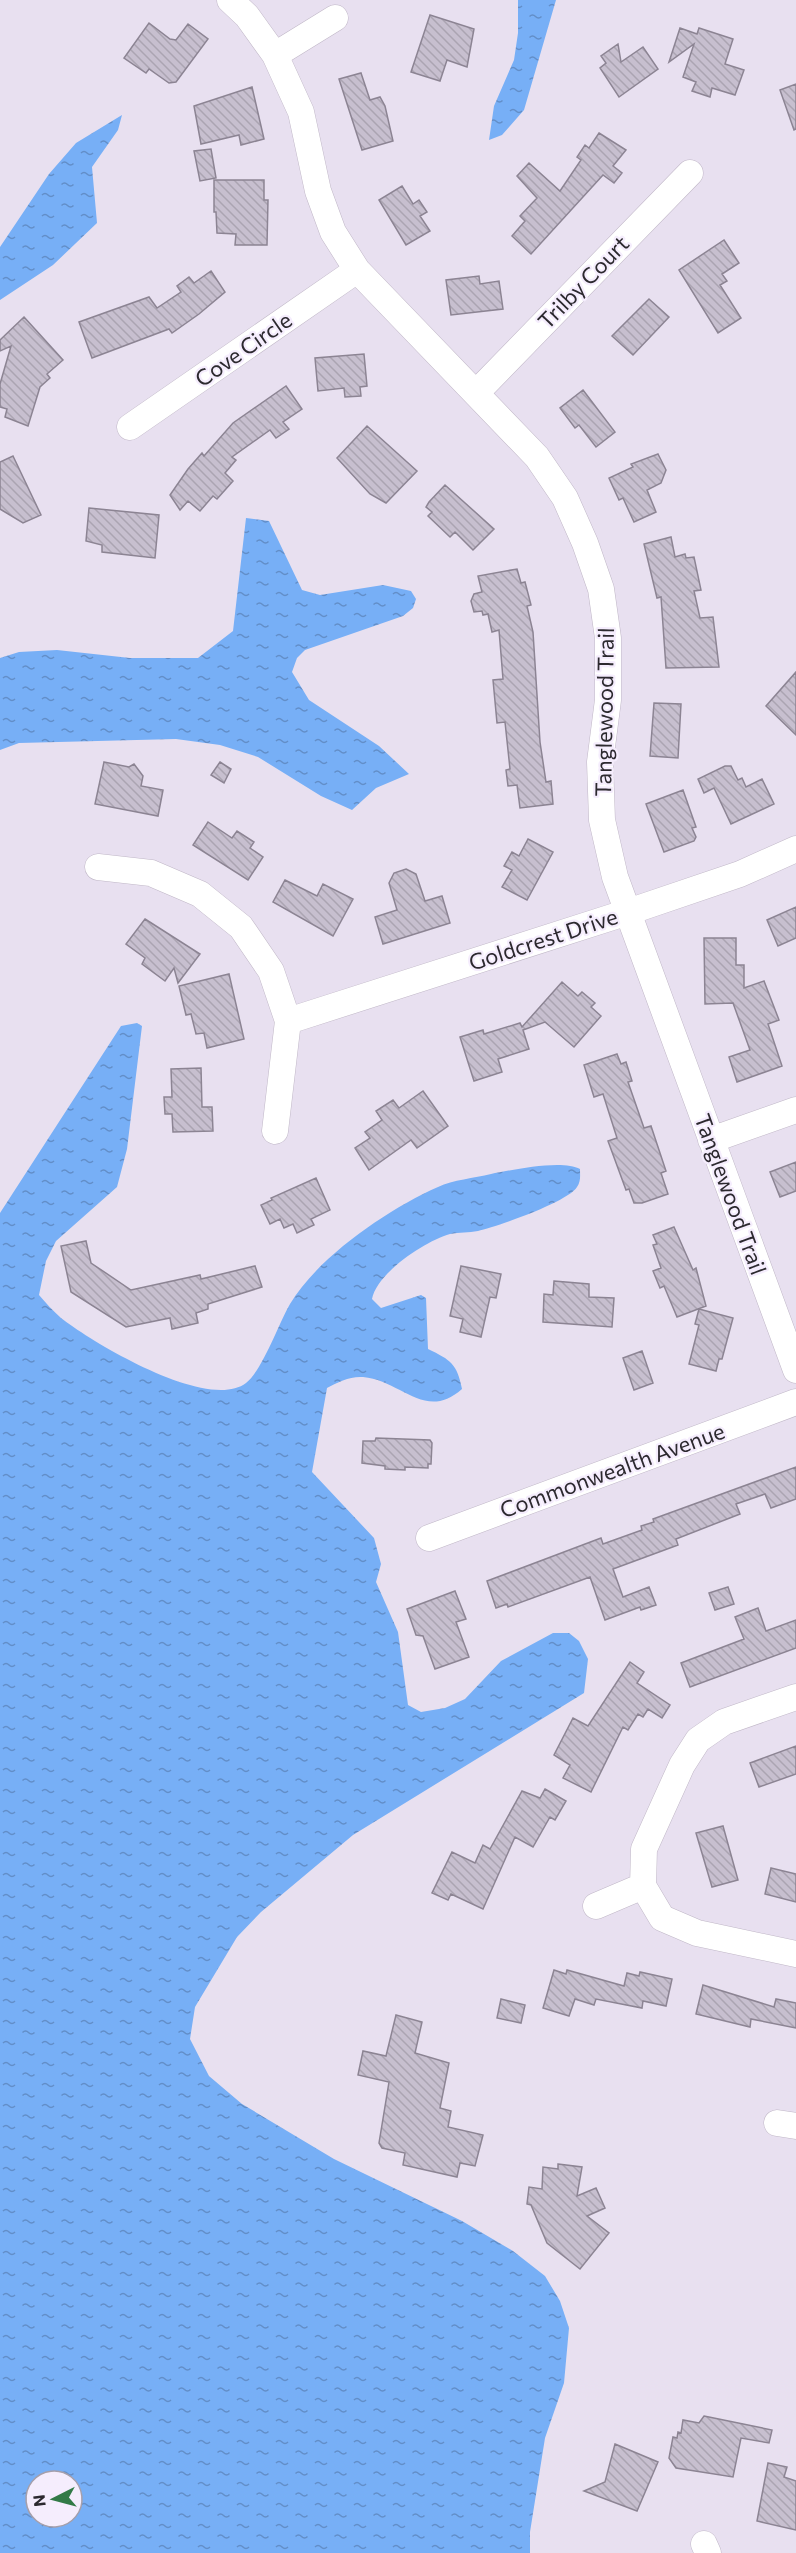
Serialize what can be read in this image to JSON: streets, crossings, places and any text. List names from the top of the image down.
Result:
{
  "streets": {
    "street": [
      "Trilby Court",
      "Cove Circle",
      "Tanglewood Trail",
      "Goldcrest Drive",
      "Commonwealth Avenue"
    ]
  },
  "crossings": [
    ["Trilby Court", "Tanglewood Trail"],
    ["Cove Circle", "Tanglewood Trail"],
    ["Tanglewood Trail", "Goldcrest Drive"]
  ],
  "north": "left"
}
